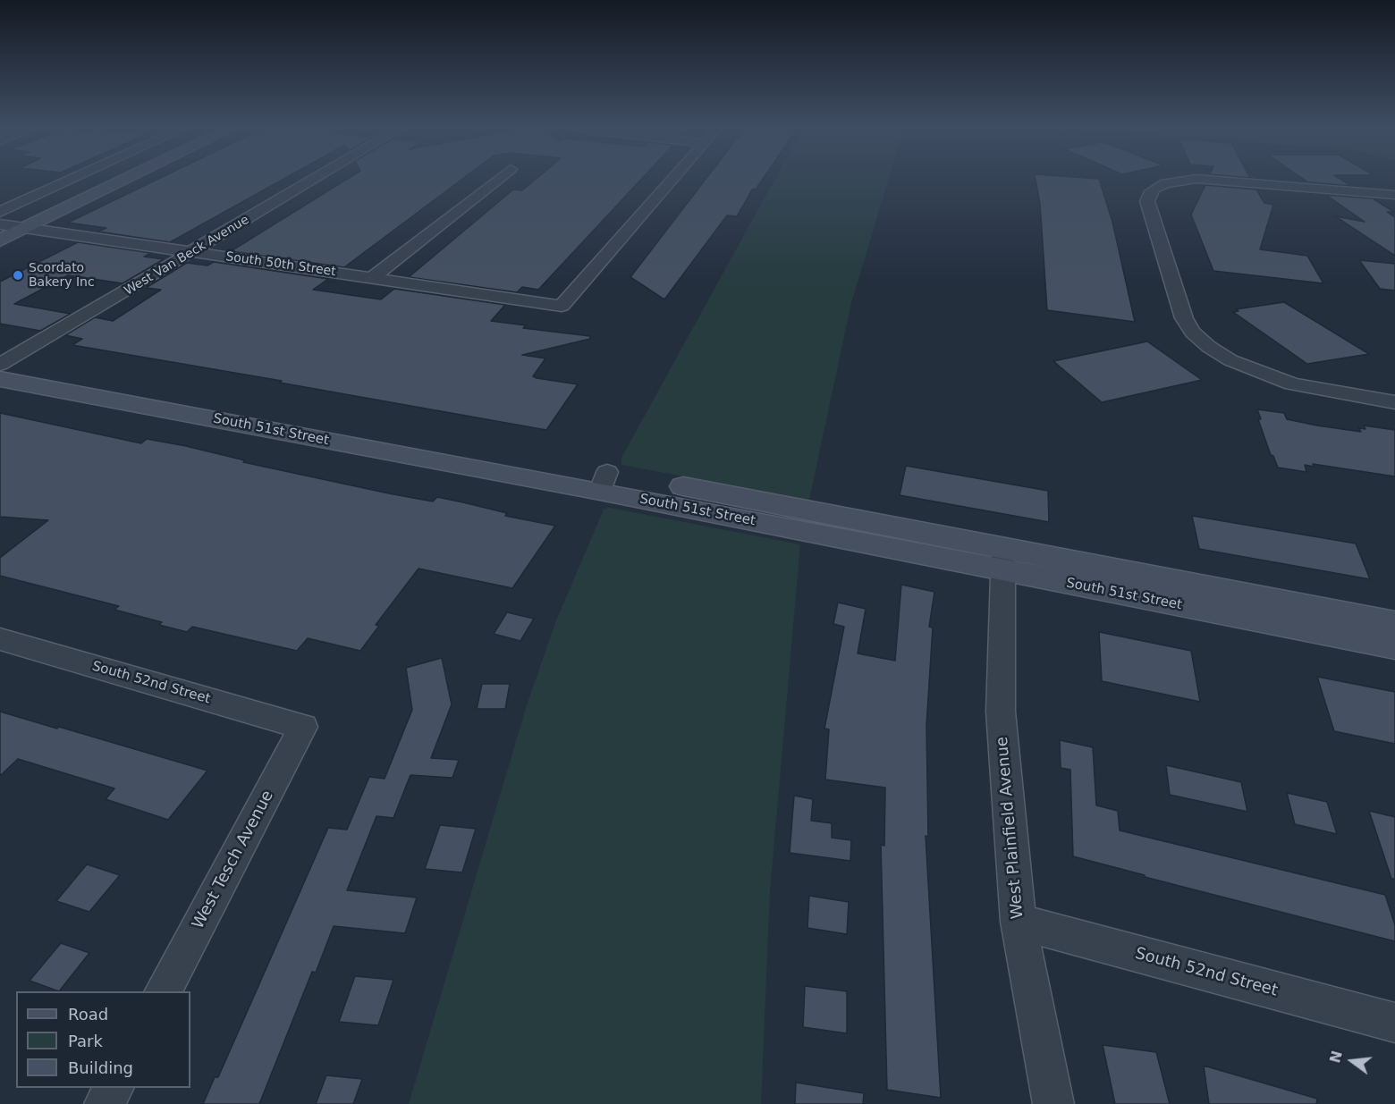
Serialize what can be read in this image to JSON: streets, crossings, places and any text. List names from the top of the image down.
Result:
{
  "streets": {
    "street": [
      "West Van Beck Avenue",
      "South 50th Street",
      "South 51st Street",
      "South 52nd Street",
      "West Plainfield Avenue",
      "West Tesch Avenue"
    ]
  },
  "crossings": [
    ["West Van Beck Avenue", "South 50th Street"],
    ["West Van Beck Avenue", "South 51st Street"],
    ["South 51st Street", "West Plainfield Avenue"],
    ["South 52nd Street", "West Plainfield Avenue"],
    ["South 52nd Street", "West Tesch Avenue"]
  ],
  "places": ["Scordato Bakery Inc"],
  "legend": ["Road", "Park", "Building"],
  "north": "left"
}
